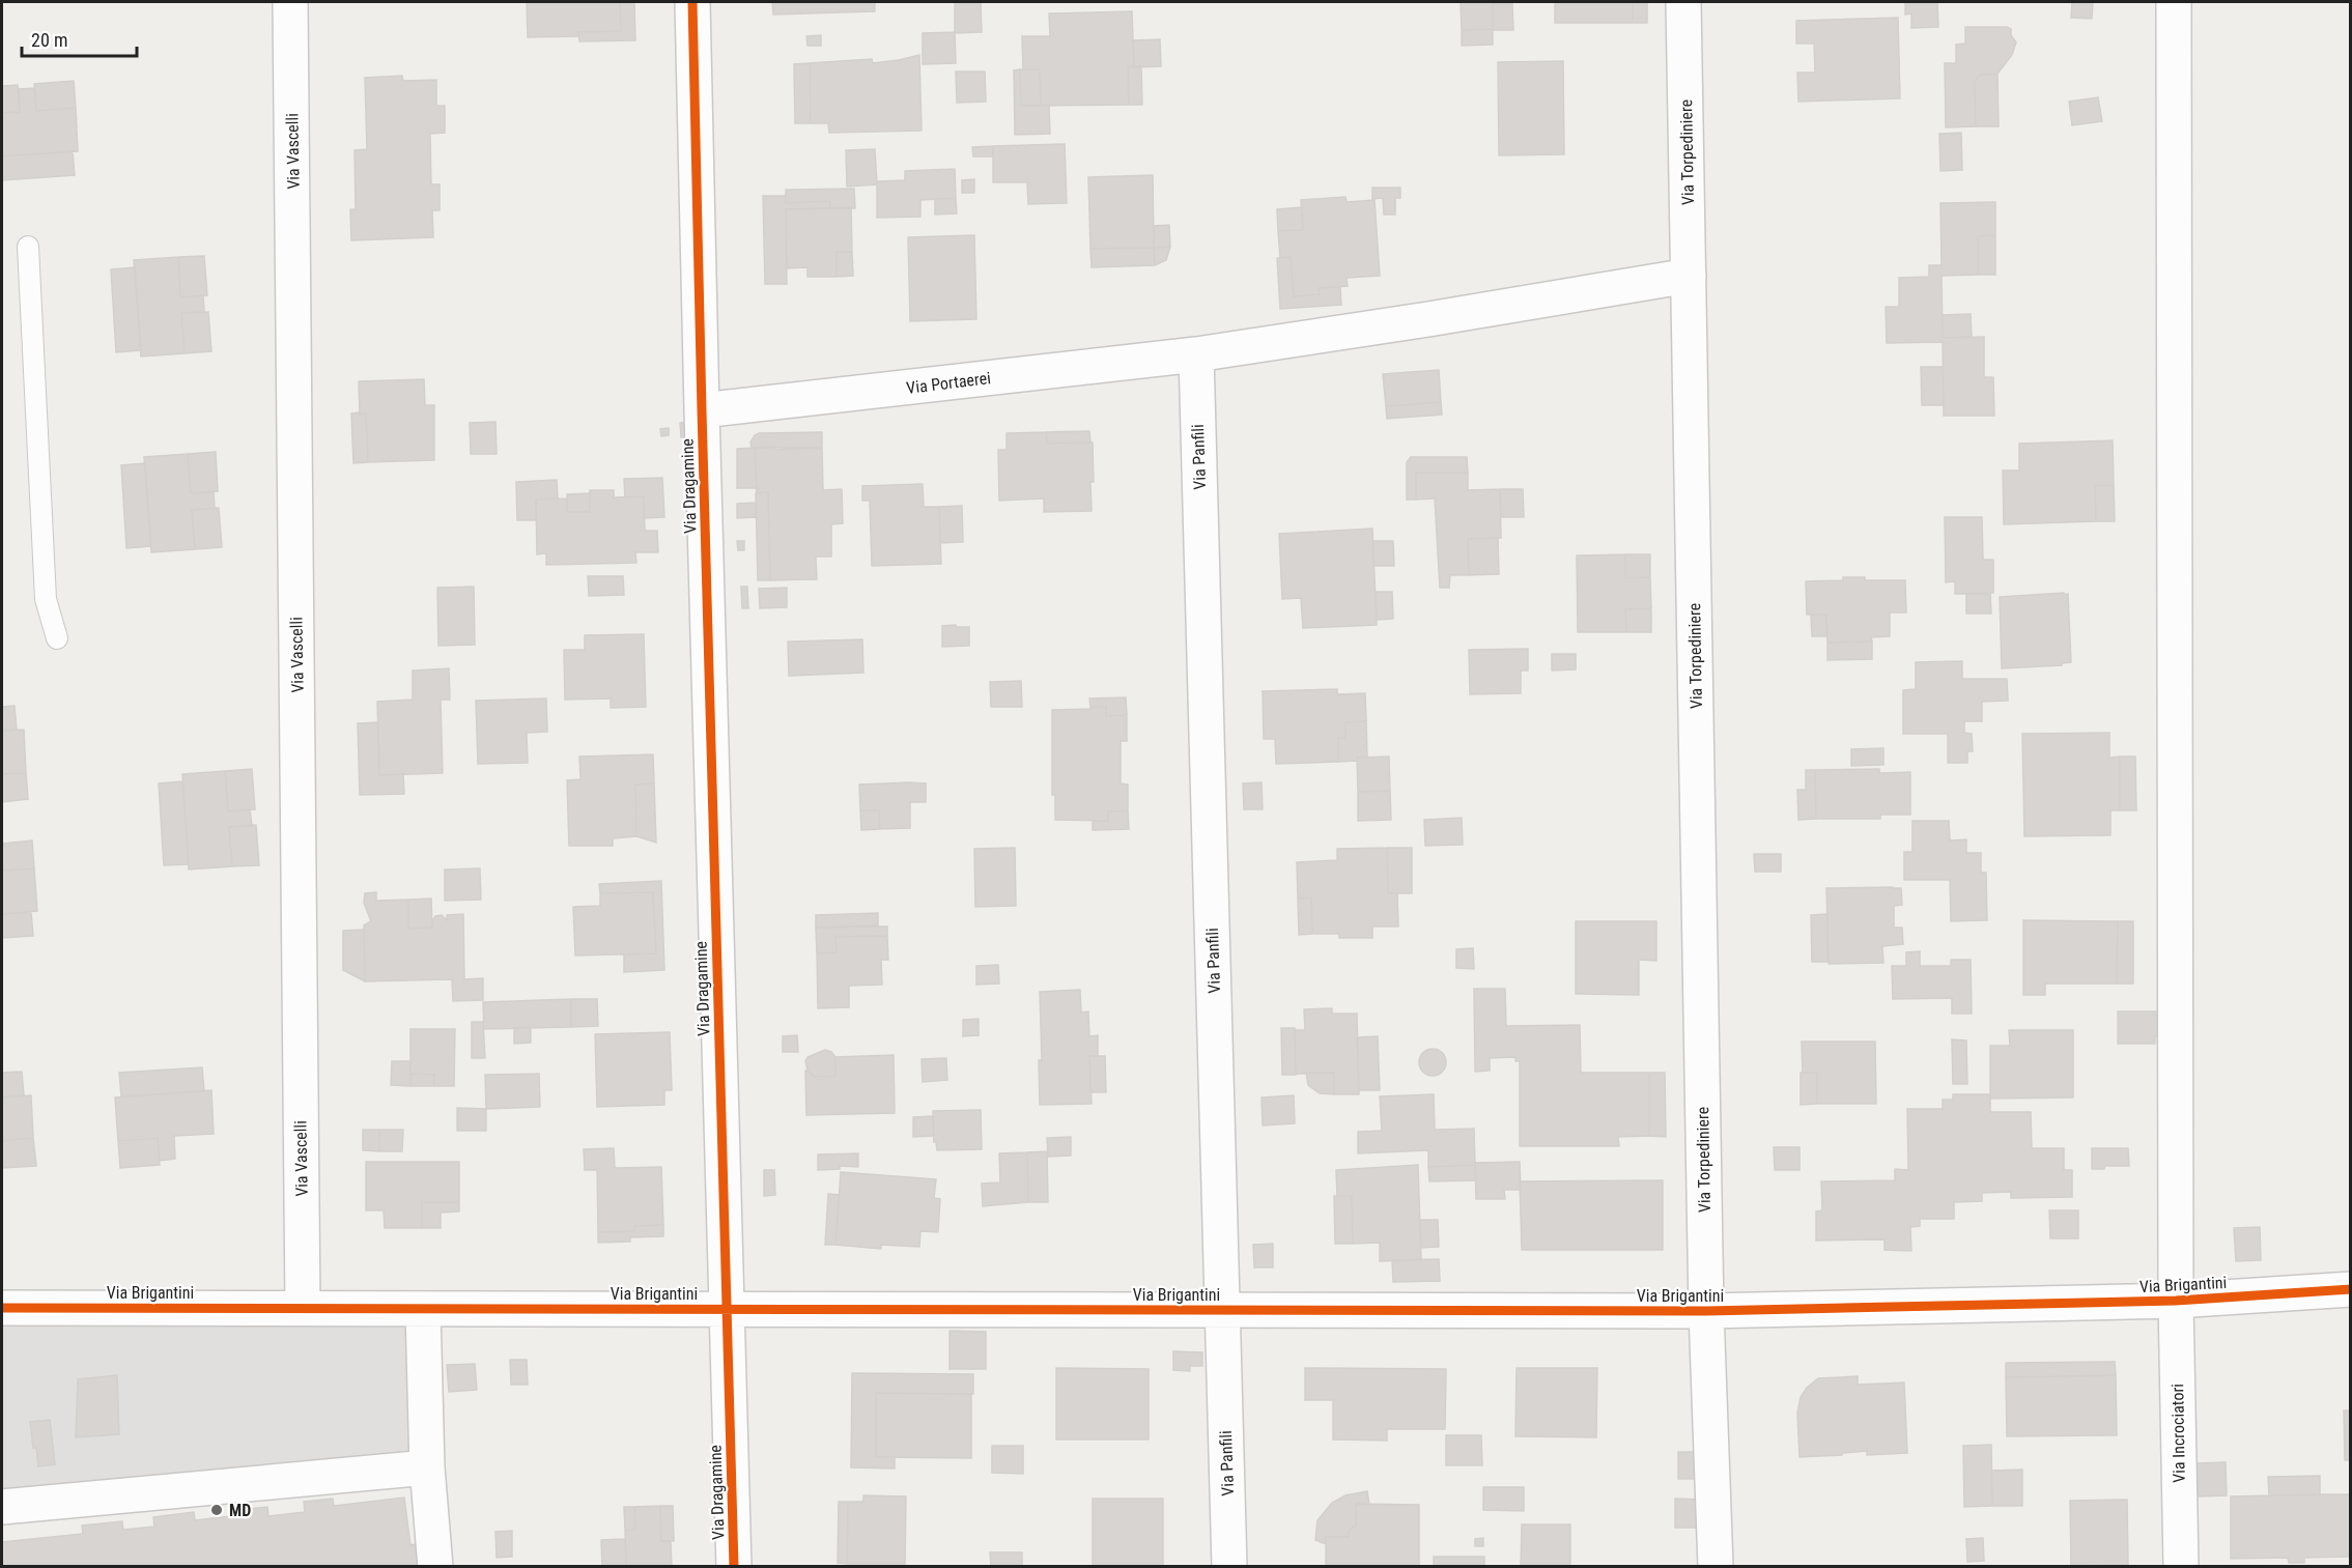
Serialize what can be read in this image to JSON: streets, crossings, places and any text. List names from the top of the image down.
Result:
{
  "streets": {
    "street": [
      "Via Vascelli",
      "Via Torpediniere",
      "Via Portaerei",
      "Via Panfili",
      "Via Dragamine",
      "Via Brigantini",
      "Via Incrociatori"
    ]
  },
  "crossings": [
    ["Via Vascelli", "Via Brigantini"],
    ["Via Torpediniere", "Via Portaerei"],
    ["Via Torpediniere", "Via Brigantini"],
    ["Via Portaerei", "Via Panfili"],
    ["Via Portaerei", "Via Dragamine"],
    ["Via Panfili", "Via Brigantini"],
    ["Via Dragamine", "Via Brigantini"],
    ["Via Brigantini", "Via Incrociatori"]
  ],
  "places": ["MD"],
  "scale_bar": "20 m"
}
